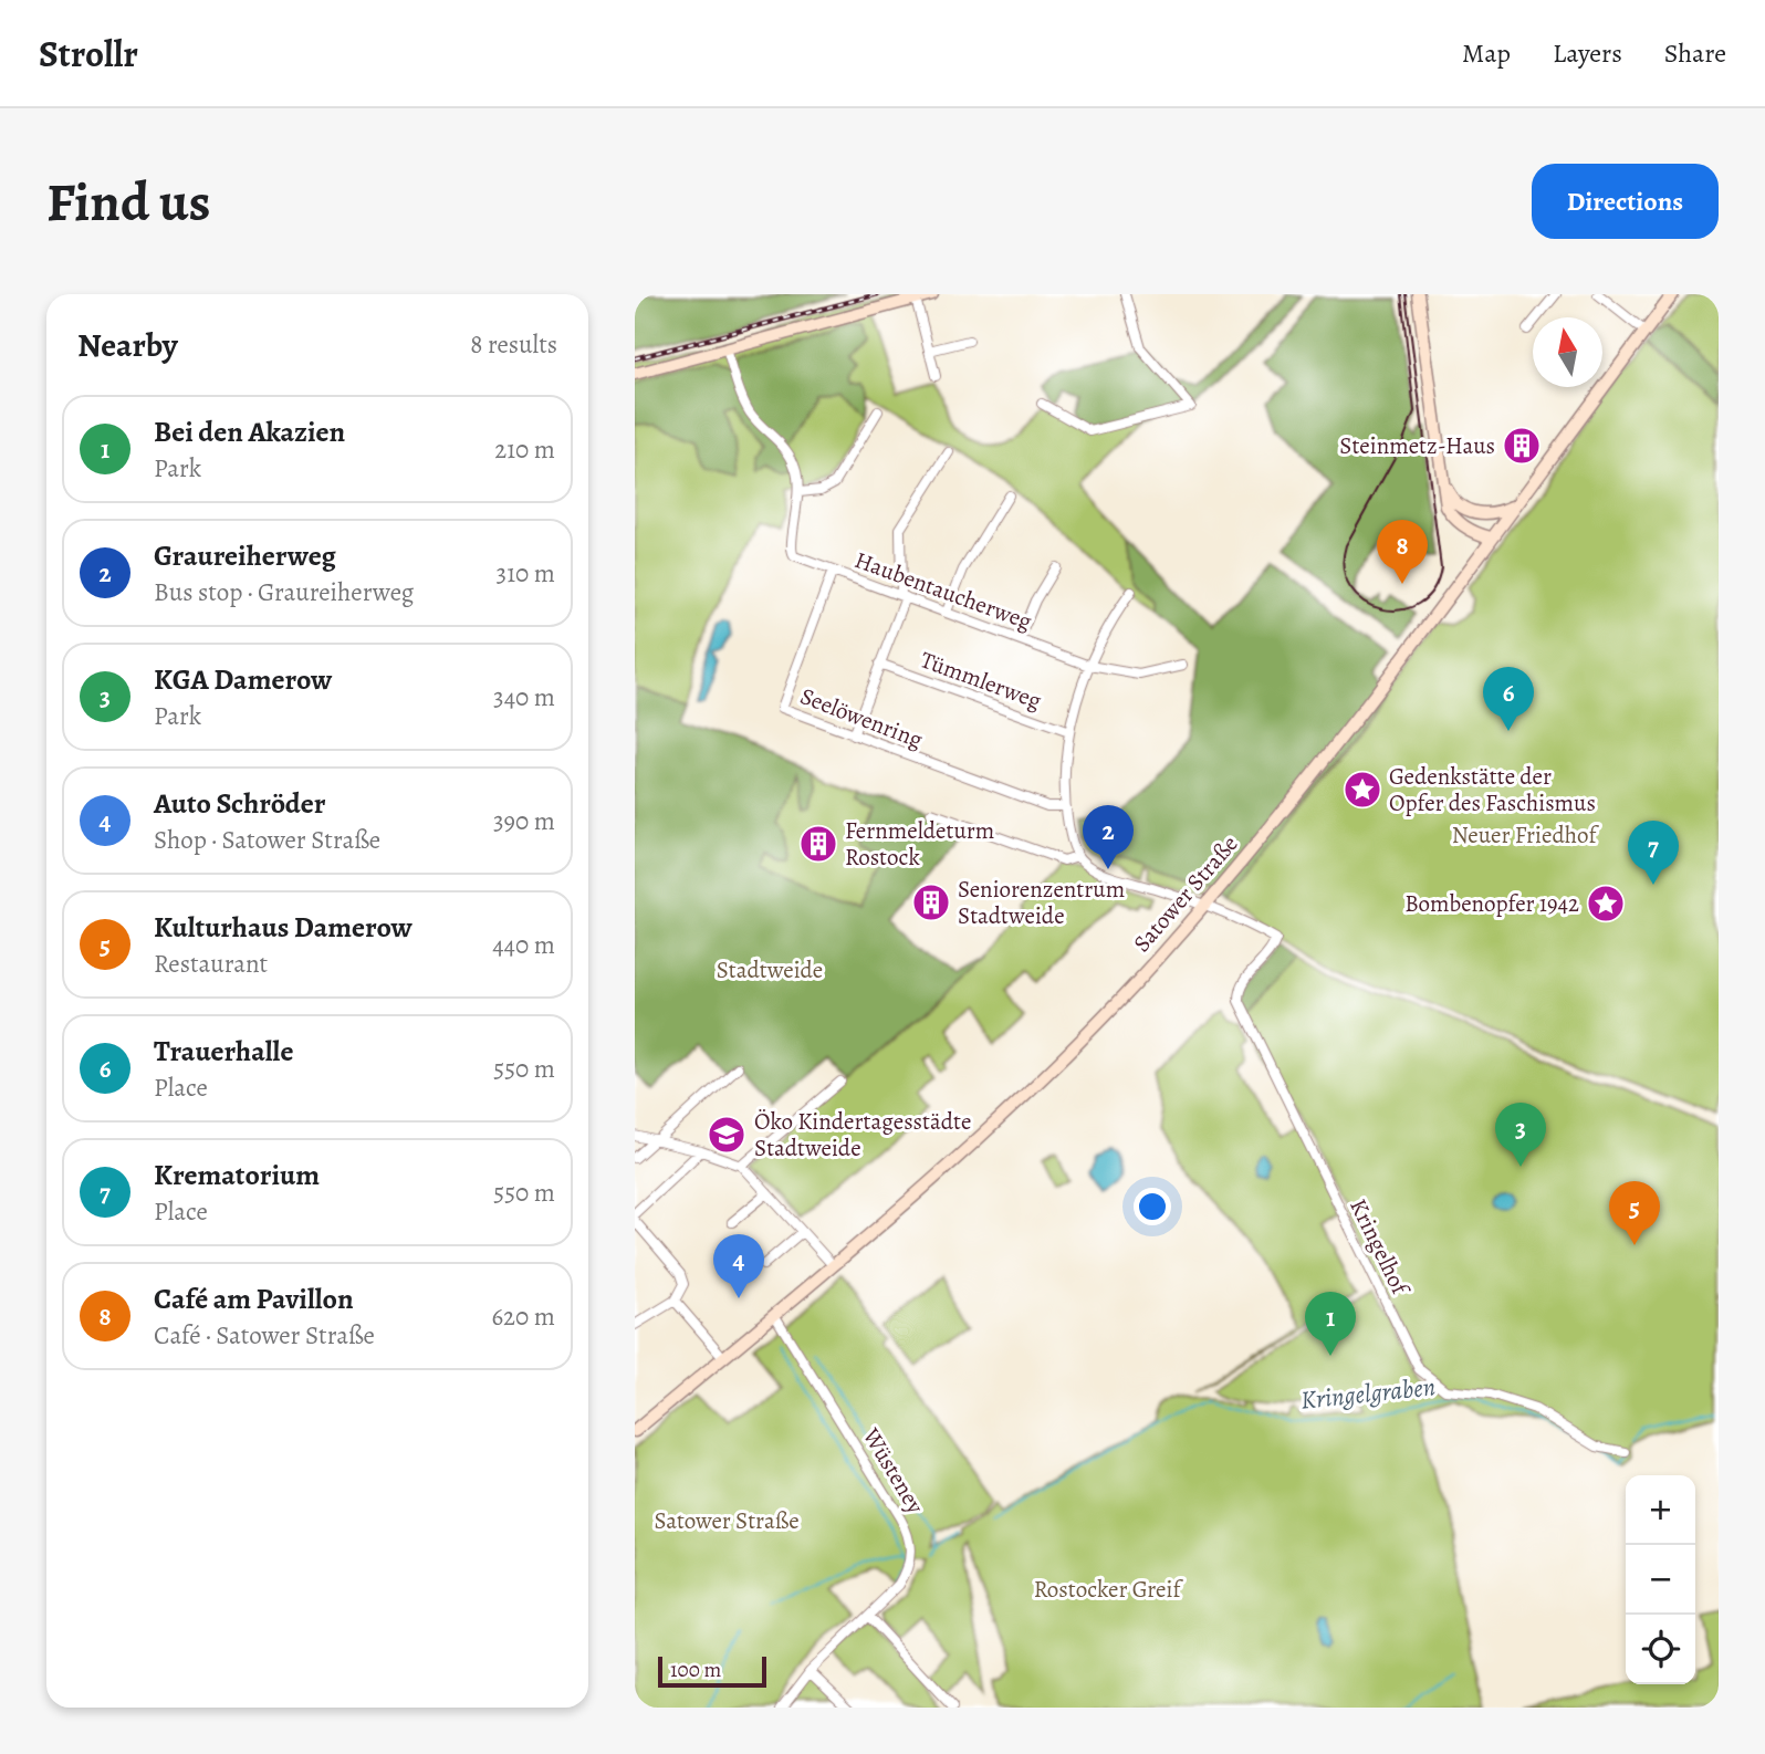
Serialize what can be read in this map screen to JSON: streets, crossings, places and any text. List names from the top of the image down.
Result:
{
  "streets": {
    "main road": ["Satower Straße"],
    "street": [
      "Haubentaucherweg",
      "Tümmlerweg",
      "Seelöwenring",
      "Kringelhof",
      "Wüsteney"
    ]
  },
  "crossings": [
    ["Haubentaucherweg", "Seelöwenring"],
    ["Satower Straße", "Kringelhof"],
    ["Satower Straße", "Wüsteney"]
  ],
  "water": ["Kringelgraben"],
  "parks": [
    "Neuer Friedhof",
    "Stadtweide",
    "Satower Straße",
    "Rostocker Greif"
  ],
  "places": {
    "building": ["Steinmetz-Haus", "Fernmeldeturm Rostock", "Seniorenzentrum Stadtweide"],
    "place": ["Gedenkstätte der Opfer des Faschismus", "Bombenopfer 1942"],
    "school or university": ["Öko Kindertagesstädte Stadtweide"]
  },
  "scale_bar": "100 m",
  "north": "top",
  "page": {
    "header": "Strollr",
    "nav": ["Map", "Layers", "Share"],
    "buttons": "Directions",
    "title": "Find us",
    "heading": ["Nearby", "8 results"],
    "list": [
      {
        "mark": "1",
        "name": "Bei den Akazien",
        "note": "Park",
        "value": "210 m"
      },
      {
        "mark": "2",
        "name": "Graureiherweg",
        "note": "Bus stop · Graureiherweg",
        "value": "310 m"
      },
      {
        "mark": "3",
        "name": "KGA Damerow",
        "note": "Park",
        "value": "340 m"
      },
      {
        "mark": "4",
        "name": "Auto Schröder",
        "note": "Shop · Satower Straße",
        "value": "390 m"
      },
      {
        "mark": "5",
        "name": "Kulturhaus Damerow",
        "note": "Restaurant",
        "value": "440 m"
      },
      {
        "mark": "6",
        "name": "Trauerhalle",
        "note": "Place",
        "value": "550 m"
      },
      {
        "mark": "7",
        "name": "Krematorium",
        "note": "Place",
        "value": "550 m"
      },
      {
        "mark": "8",
        "name": "Café am Pavillon",
        "note": "Café · Satower Straße",
        "value": "620 m"
      }
    ],
    "pins": [
      "8",
      "6",
      "2",
      "7",
      "3",
      "5",
      "4",
      "1"
    ],
    "map_buttons": ["+", "−"],
    "scale": "100 m"
  }
}
